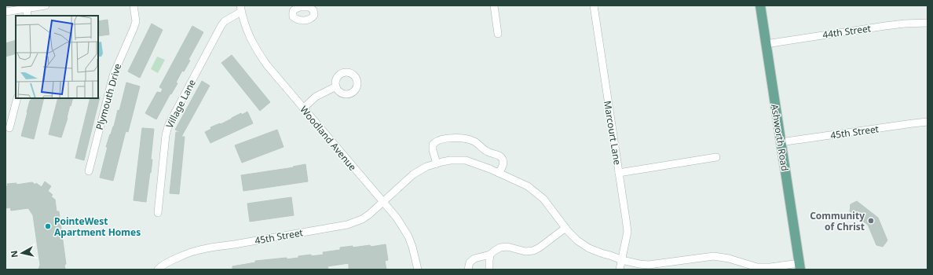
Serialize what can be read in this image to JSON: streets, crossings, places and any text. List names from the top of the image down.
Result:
{
  "streets": {
    "main road": ["Ashworth Road"],
    "street": [
      "44th Street",
      "Plymouth Drive",
      "Village Lane",
      "45th Street",
      "Marcourt Lane",
      "Woodland Avenue"
    ]
  },
  "crossings": [
    ["44th Street", "Ashworth Road"],
    ["Village Lane", "Woodland Avenue"],
    ["45th Street", "Marcourt Lane"],
    ["45th Street", "Ashworth Road"],
    ["45th Street", "Woodland Avenue"]
  ],
  "places": ["Community of Christ", "PointeWest Apartment Homes"],
  "north": "left"
}
